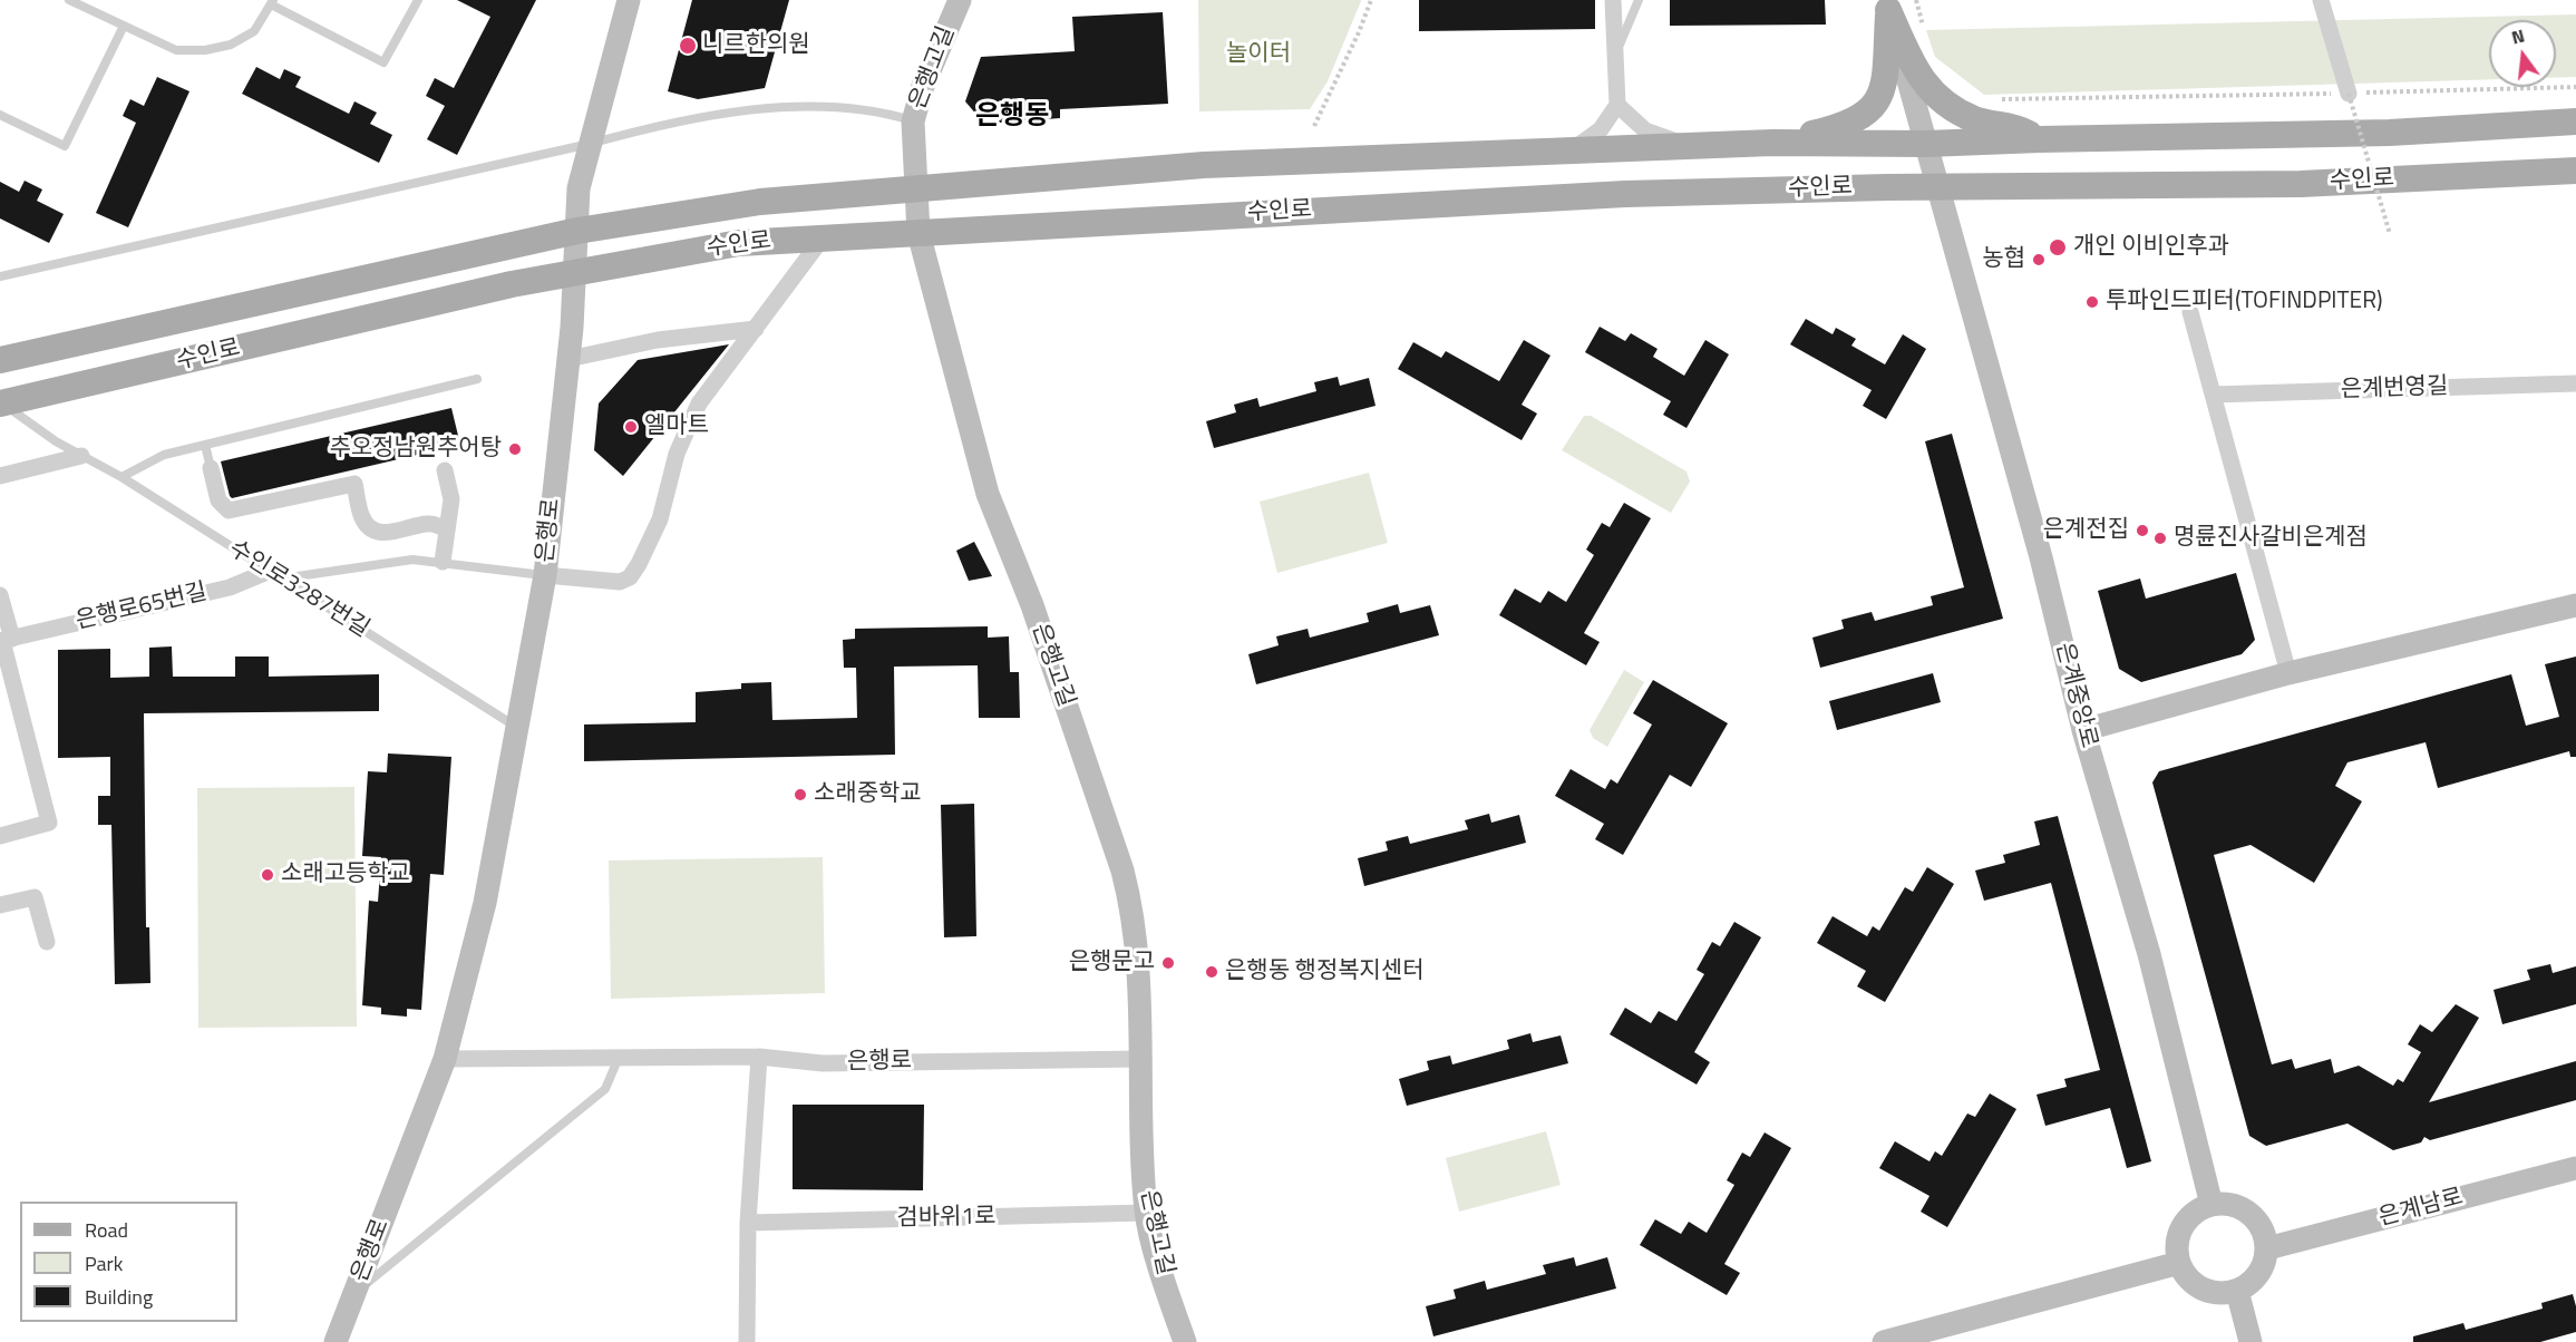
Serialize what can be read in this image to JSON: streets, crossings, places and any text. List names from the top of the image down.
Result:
{
  "streets": {
    "main road": ["수인로"],
    "street": [
      "은행고길",
      "은계번영길",
      "은행로",
      "은행로65번길",
      "은계중앙로",
      "은계남로",
      "검바위1로"
    ],
    "lane": ["수인로3287번길"]
  },
  "crossings": [
    ["은행고길", "수인로"],
    ["은행고길", "은행로"],
    ["은행고길", "검바위1로"],
    ["수인로", "은행로"],
    ["수인로", "수인로3287번길"],
    ["수인로", "은계중앙로"],
    ["은행로", "수인로3287번길"],
    ["은행로", "은행로65번길"],
    ["수인로3287번길", "은행로65번길"],
    ["은계중앙로", "은계남로"]
  ],
  "districts": ["은행동"],
  "parks": ["놀이터"],
  "places": [
    "니르한의원",
    "개인 이비인후과",
    "농협",
    "투파인드피터(TOFINDPITER)",
    "엘마트",
    "추오정남원추어탕",
    "은계전집",
    "명륜진사갈비은계점",
    "소래중학교",
    "소래고등학교",
    "은행문고",
    "은행동 행정복지센터"
  ],
  "legend": ["Road", "Park", "Building"],
  "north": "top"
}
